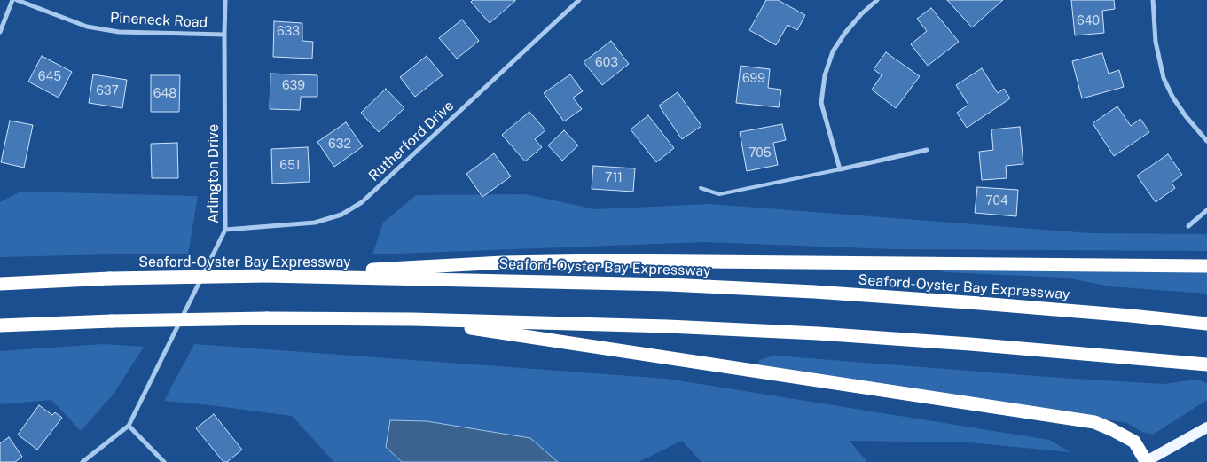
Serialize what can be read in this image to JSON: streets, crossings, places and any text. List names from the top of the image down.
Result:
{
  "streets": {
    "highway": ["Seaford-Oyster Bay Expressway"],
    "street": ["Pineneck Road", "Rutherford Drive", "Arlington Drive"]
  },
  "crossings": [
    ["Pineneck Road", "Arlington Drive"],
    ["Rutherford Drive", "Arlington Drive"]
  ],
  "house_numbers": [
    "640",
    "633",
    "603",
    "645",
    "699",
    "639",
    "637",
    "648",
    "632",
    "705",
    "651",
    "711",
    "704"
  ]
}
